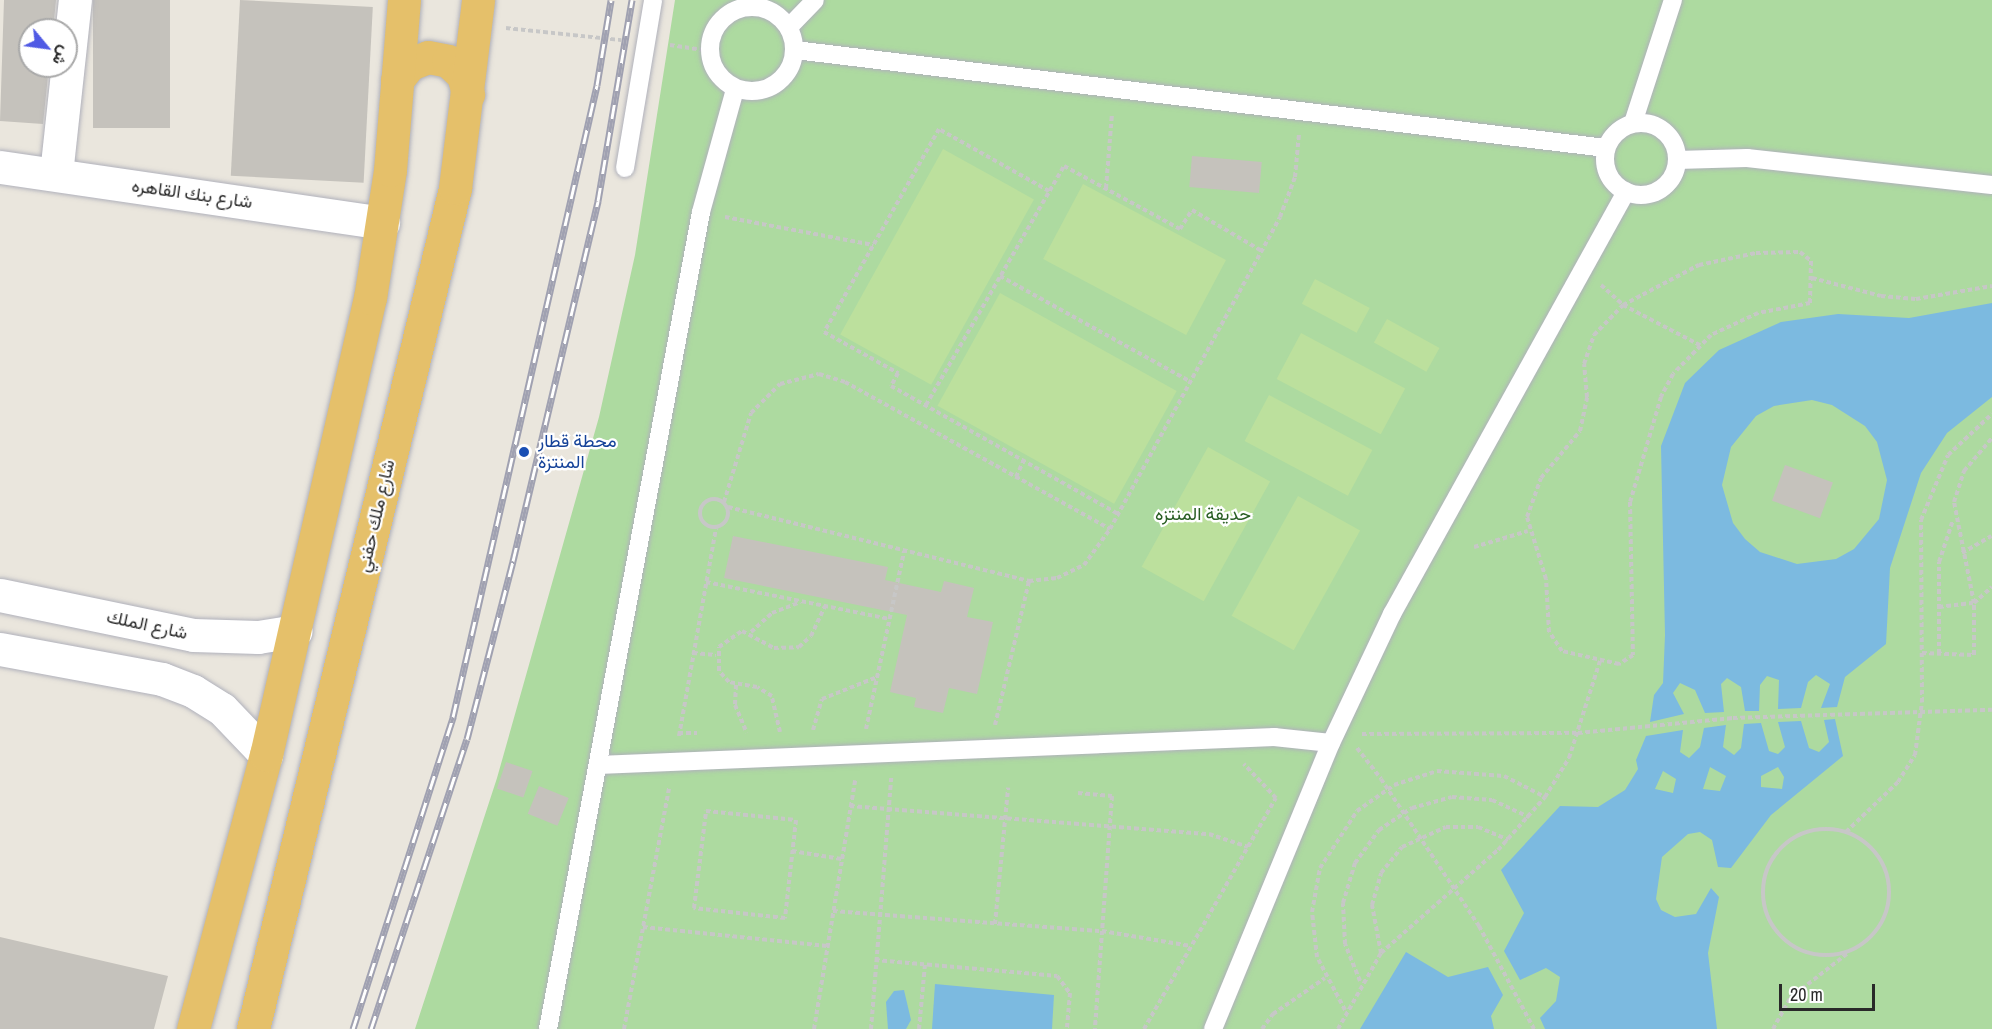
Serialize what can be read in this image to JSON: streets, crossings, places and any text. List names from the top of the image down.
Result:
{
  "streets": {
    "highway": ["شارع ملك حفني"],
    "street": ["شارع بنك القاهره", "شارع الملك"]
  },
  "parks": ["حديقة المنتزه"],
  "places": ["محطة قطار المنتزة"],
  "scale_bar": "20 m",
  "north": "bottom right"
}
